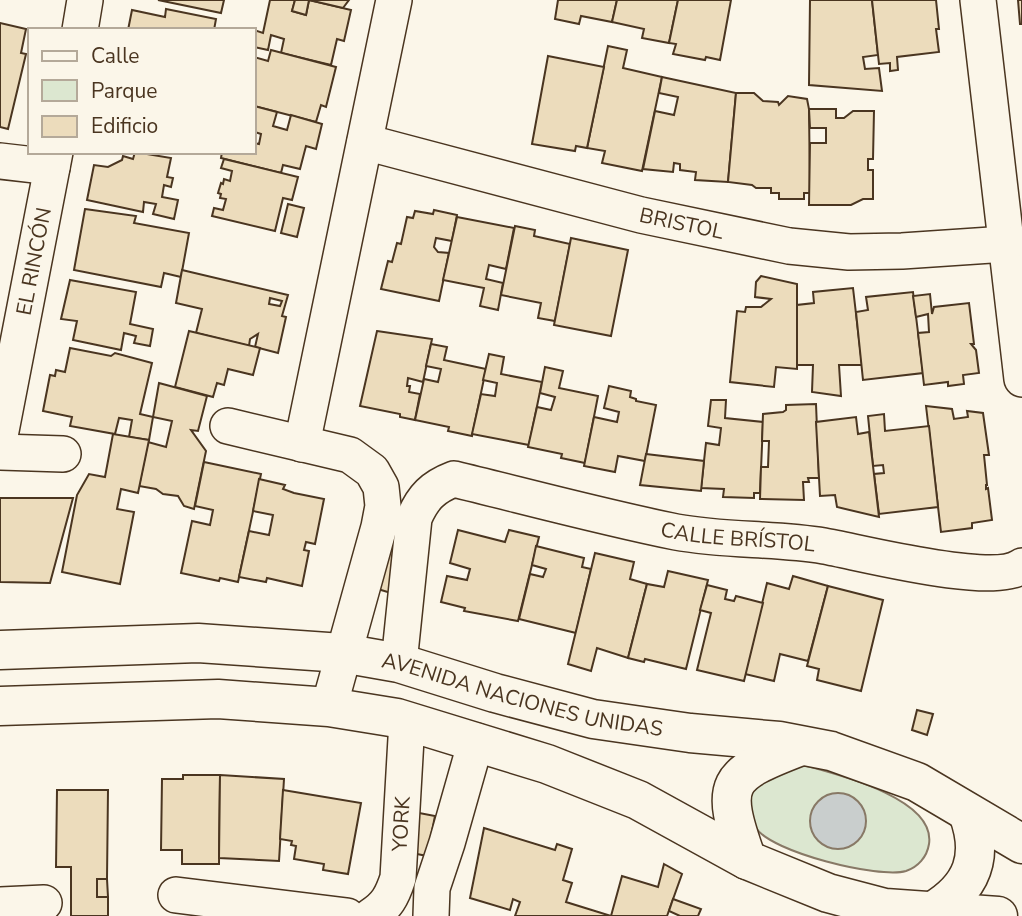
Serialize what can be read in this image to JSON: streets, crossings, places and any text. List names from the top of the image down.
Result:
{
  "streets": {
    "street": [
      "BRISTOL",
      "EL RINCÓN",
      "CALLE BRÍSTOL",
      "AVENIDA NACIONES UNIDAS",
      "YORK"
    ]
  },
  "crossings": [
    ["CALLE BRÍSTOL", "AVENIDA NACIONES UNIDAS"]
  ],
  "legend": ["Calle", "Parque", "Edificio"]
}
